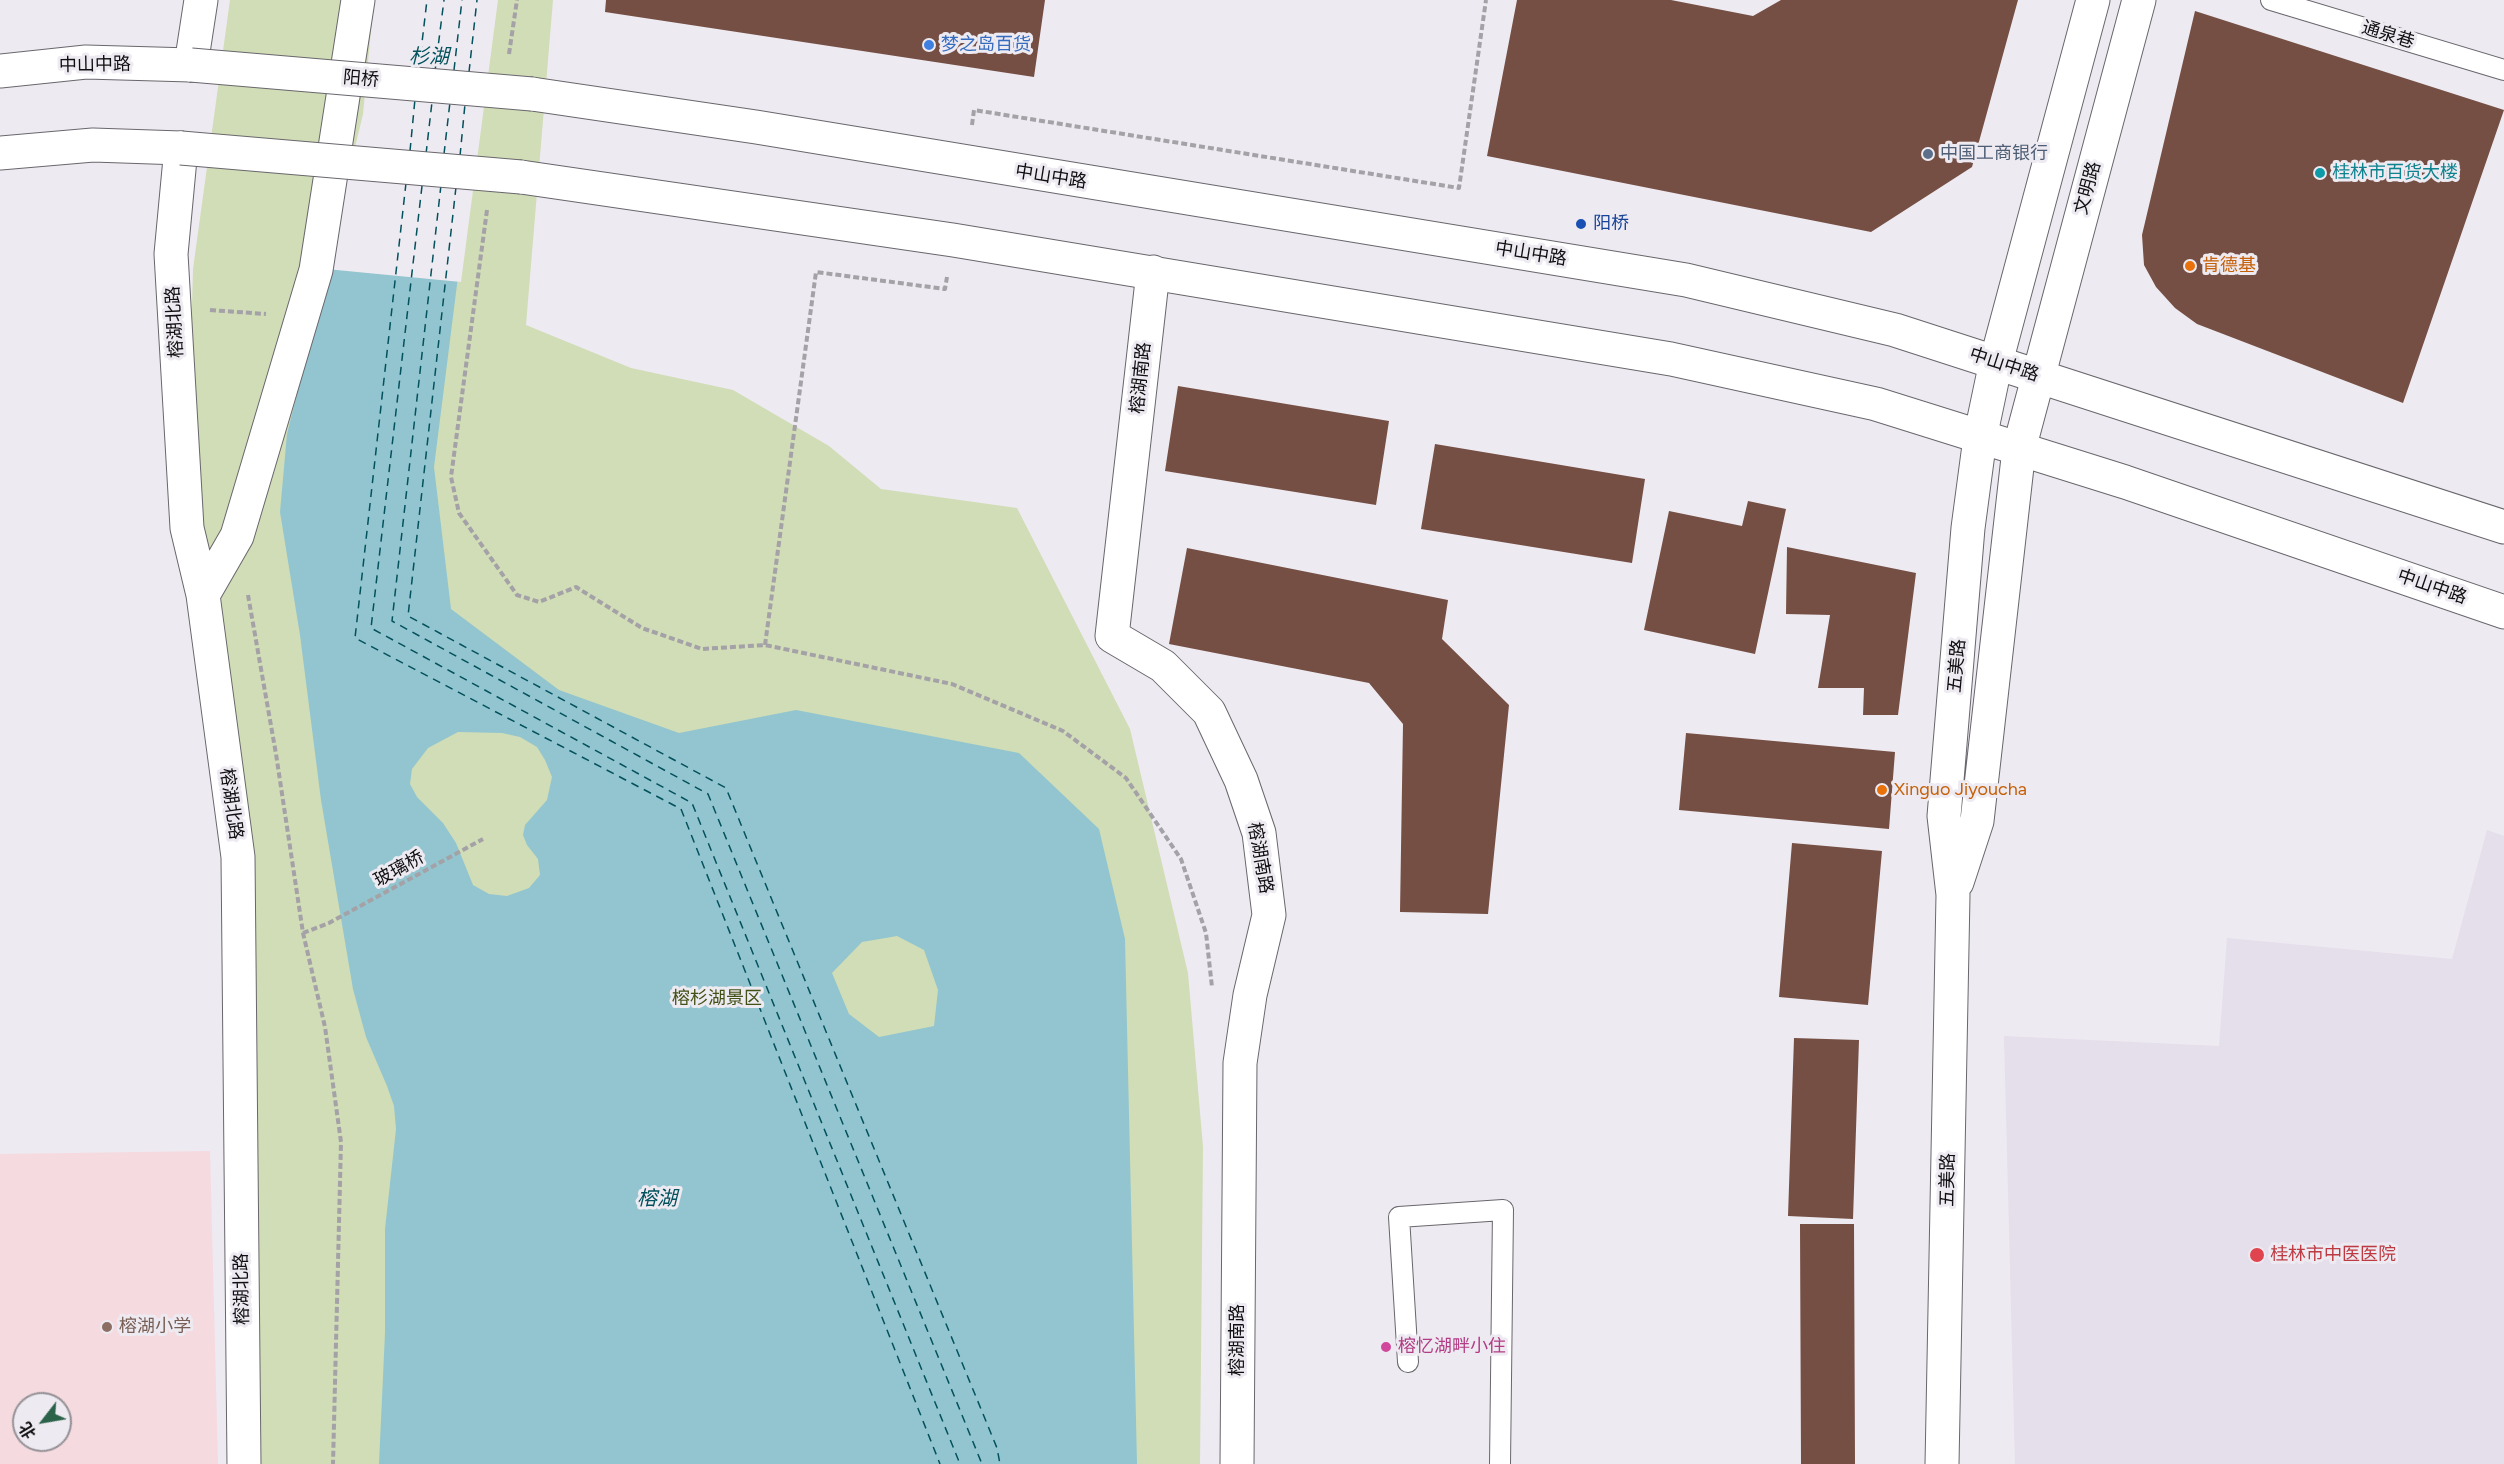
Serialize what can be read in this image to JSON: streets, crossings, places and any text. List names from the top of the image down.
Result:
{
  "streets": {
    "main road": [
      "中山中路",
      "阳桥",
      "文明路",
      "榕湖北路",
      "榕湖南路",
      "五美路"
    ],
    "lane": ["通泉巷"],
    "path": ["玻璃桥"]
  },
  "crossings": [
    ["中山中路", "阳桥"],
    ["中山中路", "文明路"],
    ["中山中路", "五美路"],
    ["文明路", "五美路"]
  ],
  "water": ["杉湖", "榕湖"],
  "parks": ["榕杉湖景区"],
  "places": [
    "梦之岛百货",
    "中国工商银行",
    "桂林市百货大楼",
    "阳桥",
    "肯德基",
    "Xinguo Jiyoucha",
    "桂林市中医医院",
    "榕湖小学",
    "榕忆湖畔小住"
  ],
  "north": "bottom left"
}
